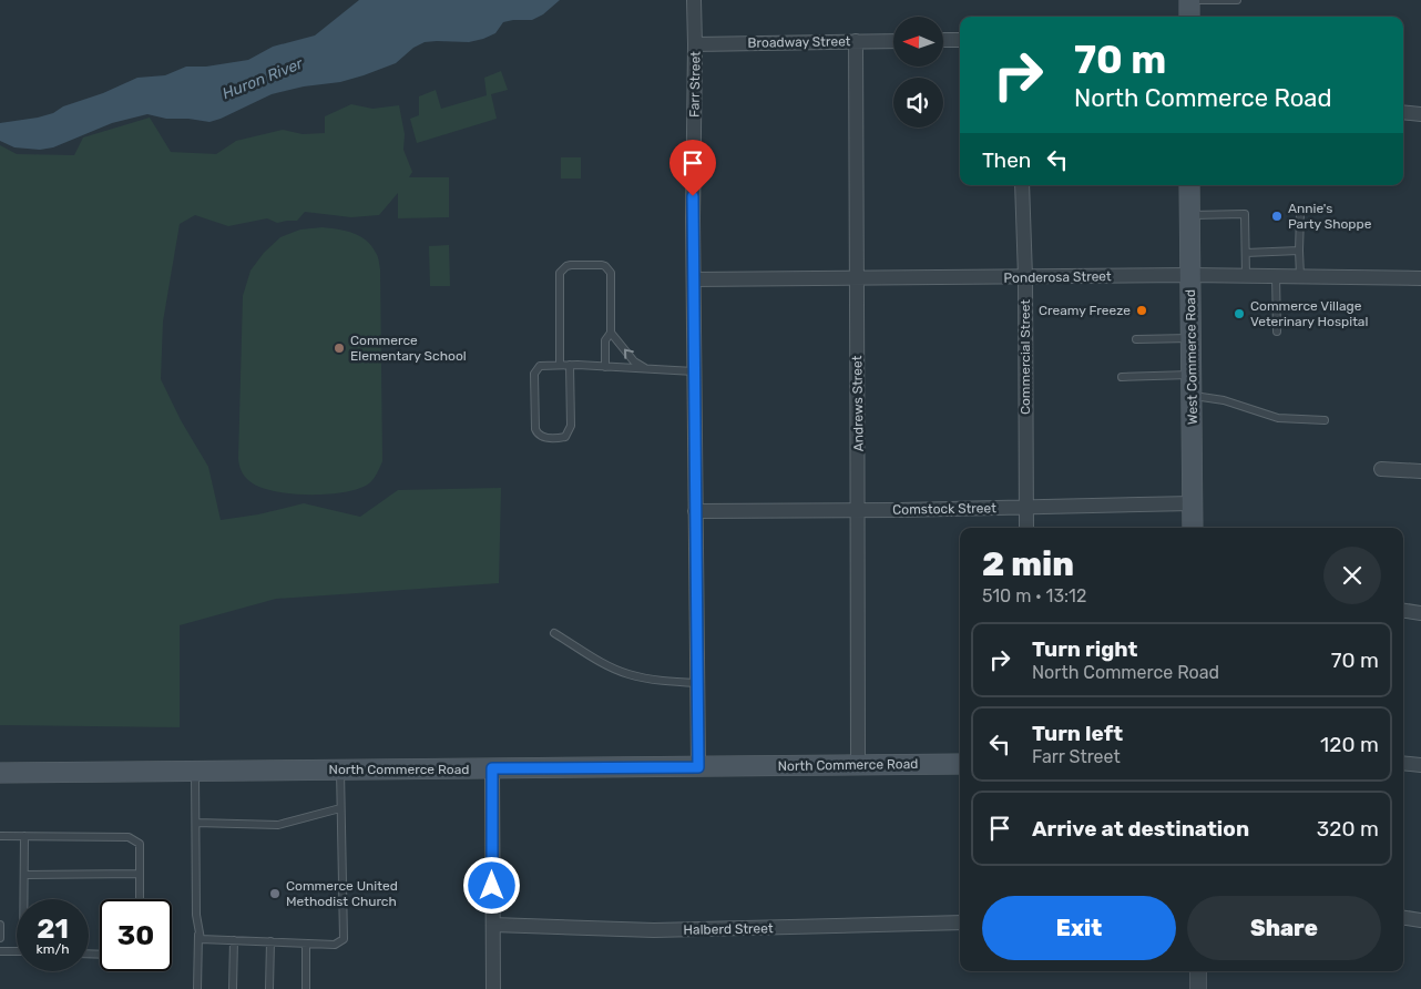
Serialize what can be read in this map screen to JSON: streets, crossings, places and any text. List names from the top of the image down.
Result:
{
  "streets": {
    "main road": ["West Commerce Road", "North Commerce Road"],
    "street": [
      "Broadway Street",
      "Farr Street",
      "Ponderosa Street",
      "Commercial Street",
      "Andrews Street",
      "Comstock Street",
      "Halberd Street"
    ]
  },
  "crossings": [
    ["Broadway Street", "Farr Street"],
    ["Broadway Street", "Andrews Street"],
    ["Farr Street", "Ponderosa Street"],
    ["Farr Street", "Comstock Street"],
    ["Farr Street", "North Commerce Road"],
    ["Ponderosa Street", "Commercial Street"],
    ["Ponderosa Street", "West Commerce Road"],
    ["Ponderosa Street", "Andrews Street"],
    ["Commercial Street", "Comstock Street"],
    ["West Commerce Road", "Comstock Street"],
    ["Andrews Street", "Comstock Street"],
    ["Andrews Street", "North Commerce Road"]
  ],
  "water": ["Huron River"],
  "places": [
    "Annie's Party Shoppe",
    "Creamy Freeze",
    "Commerce Village Veterinary Hospital",
    "Commerce Elementary School",
    "Commerce United Methodist Church"
  ],
  "north": "left",
  "page": {
    "turn": ["70 m", "North Commerce Road"],
    "then": "Then",
    "heading": ["2 min", "510 m · 13:12"],
    "list": [
      {
        "name": "Turn right",
        "note": "North Commerce Road",
        "value": "70 m"
      },
      {
        "name": "Turn left",
        "note": "Farr Street",
        "value": "120 m"
      },
      {
        "name": "Arrive at destination",
        "value": "320 m"
      }
    ],
    "buttons": ["Exit", "Share"],
    "speed": "21 km/h",
    "limit": "30"
  }
}
